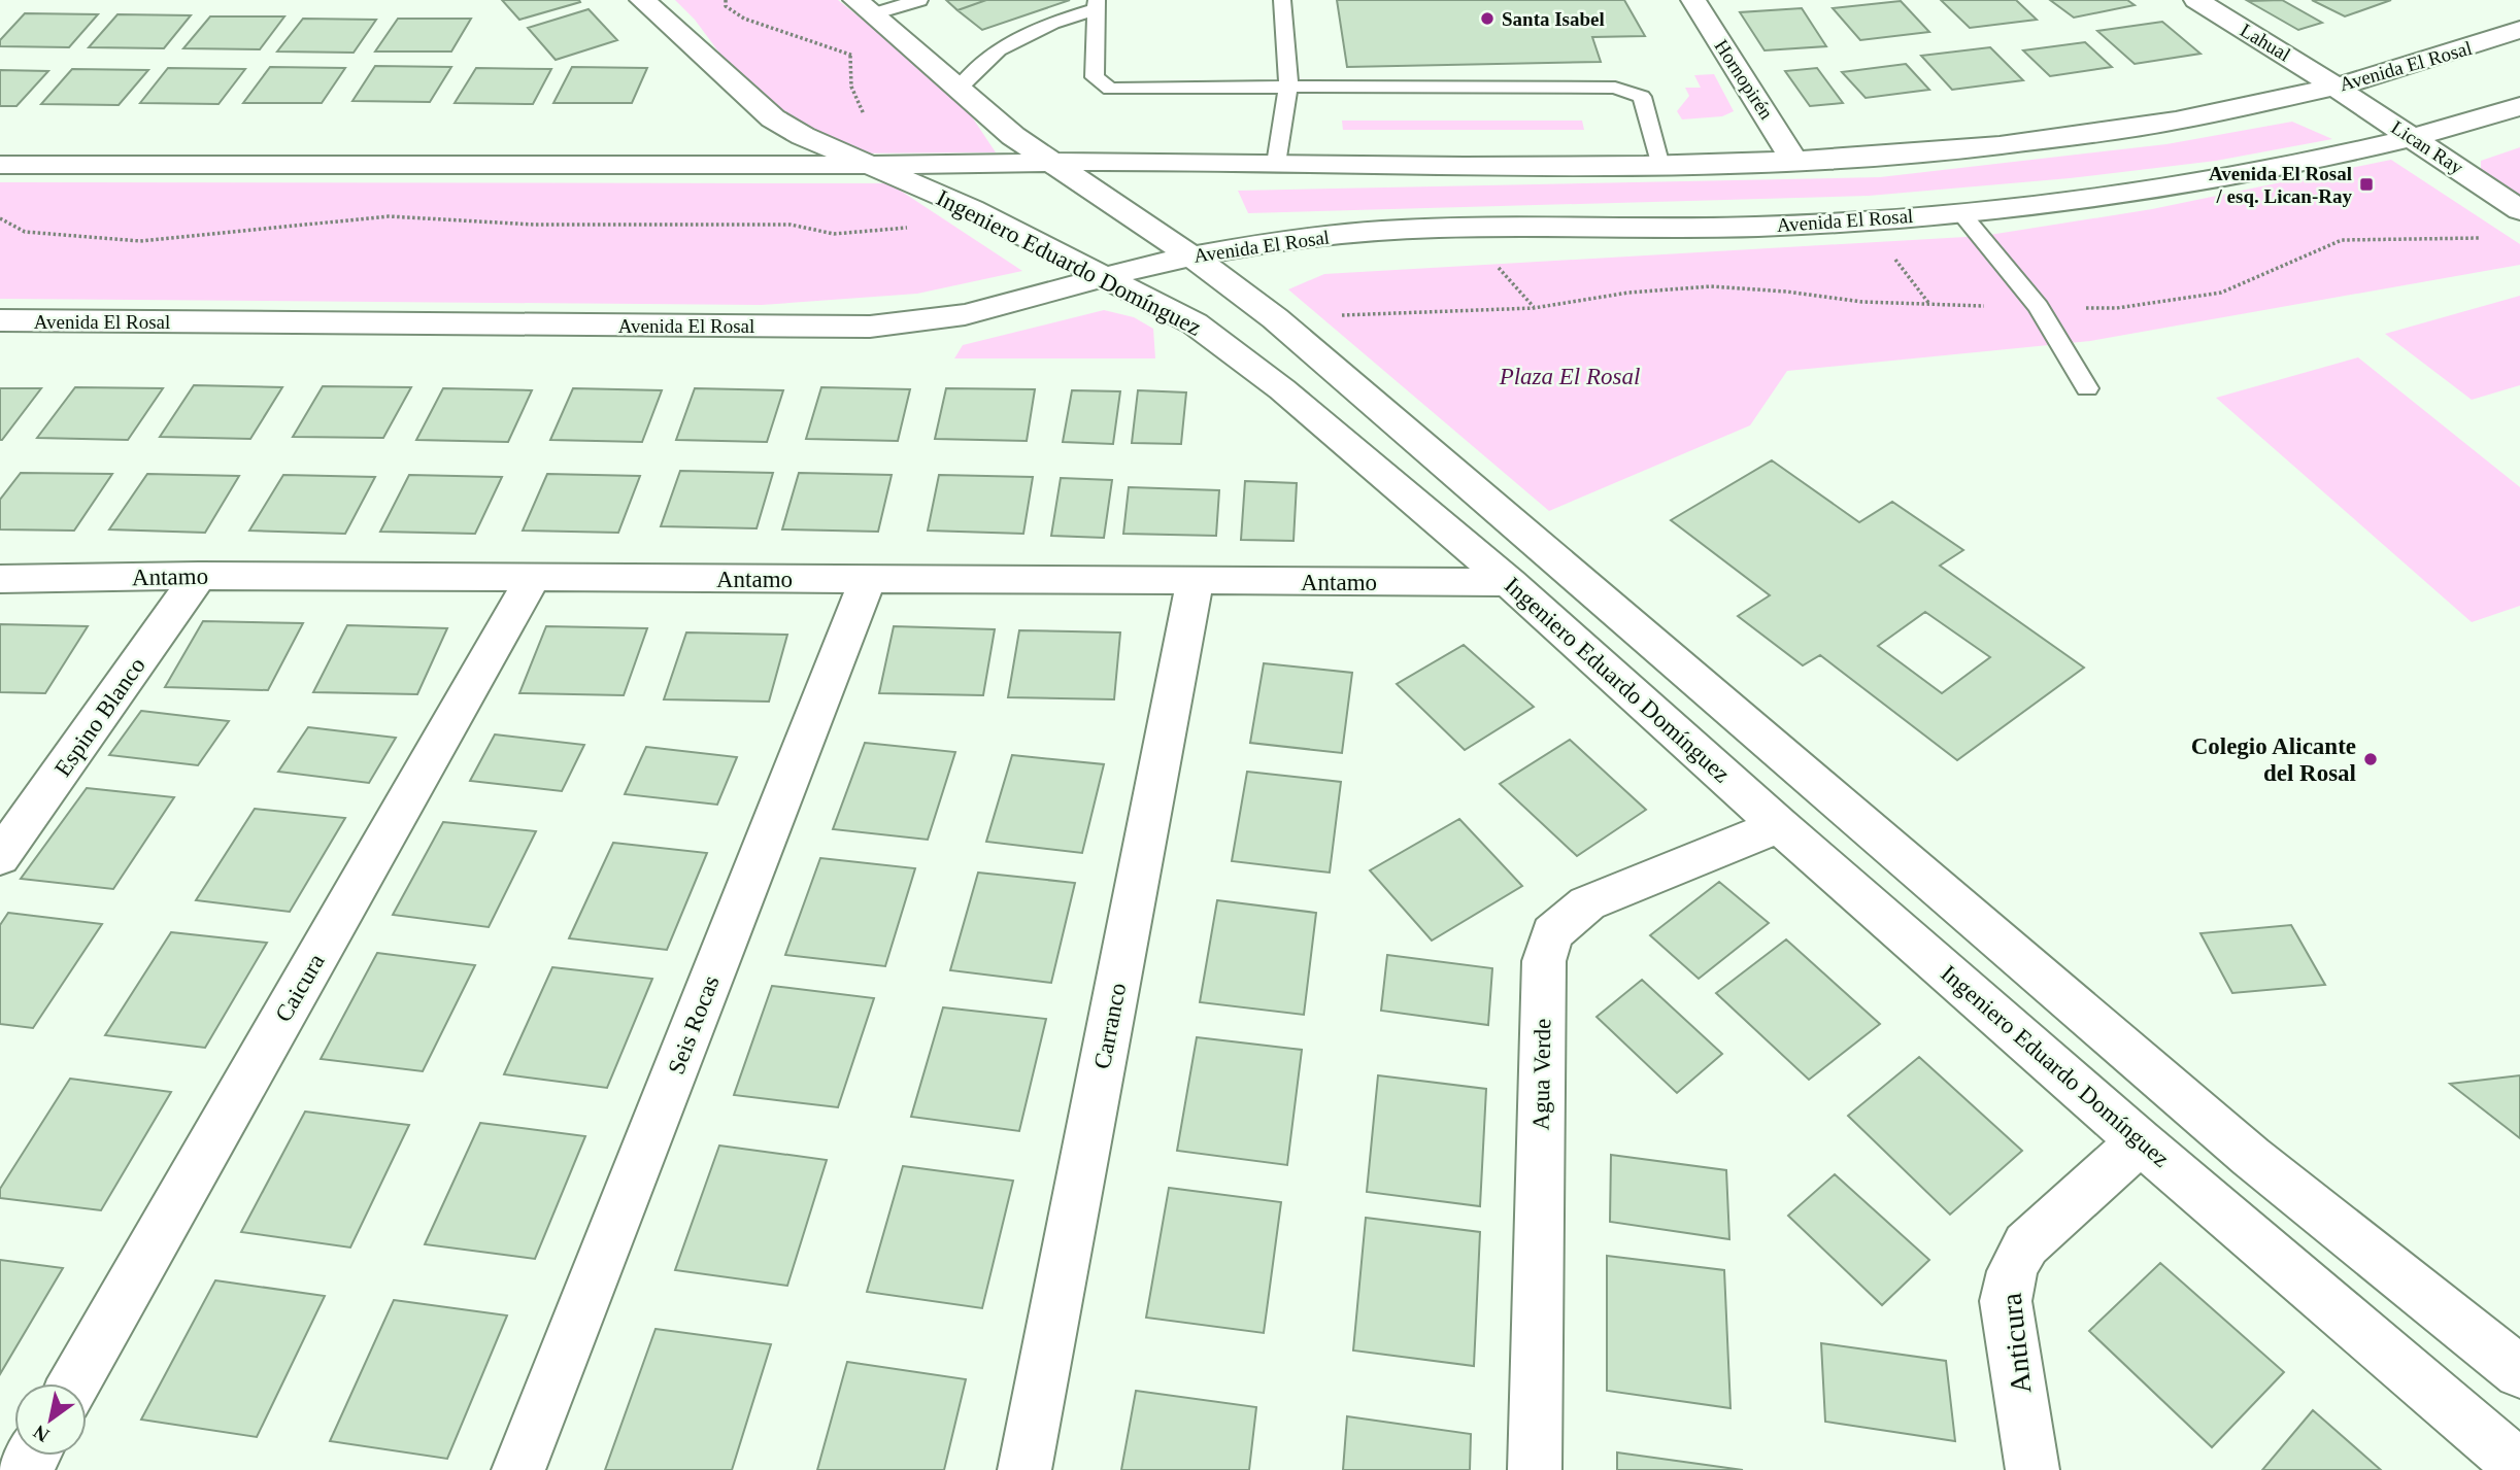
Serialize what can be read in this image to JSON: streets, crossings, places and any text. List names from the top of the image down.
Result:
{
  "streets": {
    "street": [
      "Lahual",
      "Avenida El Rosal",
      "Hornopirén",
      "Lican Ray",
      "Ingeniero Eduardo Domínguez",
      "Antamo",
      "Espino Blanco",
      "Caicura",
      "Seis Rocas",
      "Carranco",
      "Agua Verde",
      "Anticura"
    ]
  },
  "crossings": [
    ["Lahual", "Avenida El Rosal"],
    ["Lahual", "Lican Ray"],
    ["Avenida El Rosal", "Hornopirén"],
    ["Avenida El Rosal", "Lican Ray"],
    ["Avenida El Rosal", "Ingeniero Eduardo Domínguez"],
    ["Ingeniero Eduardo Domínguez", "Antamo"],
    ["Ingeniero Eduardo Domínguez", "Agua Verde"],
    ["Ingeniero Eduardo Domínguez", "Anticura"],
    ["Antamo", "Espino Blanco"],
    ["Antamo", "Caicura"],
    ["Antamo", "Seis Rocas"],
    ["Antamo", "Carranco"]
  ],
  "parks": ["Plaza El Rosal"],
  "places": {
    "other": ["Santa Isabel", "Colegio Alicante del Rosal"],
    "transit": ["Avenida El Rosal / esq. Lican-Ray"]
  },
  "north": "bottom left"
}
